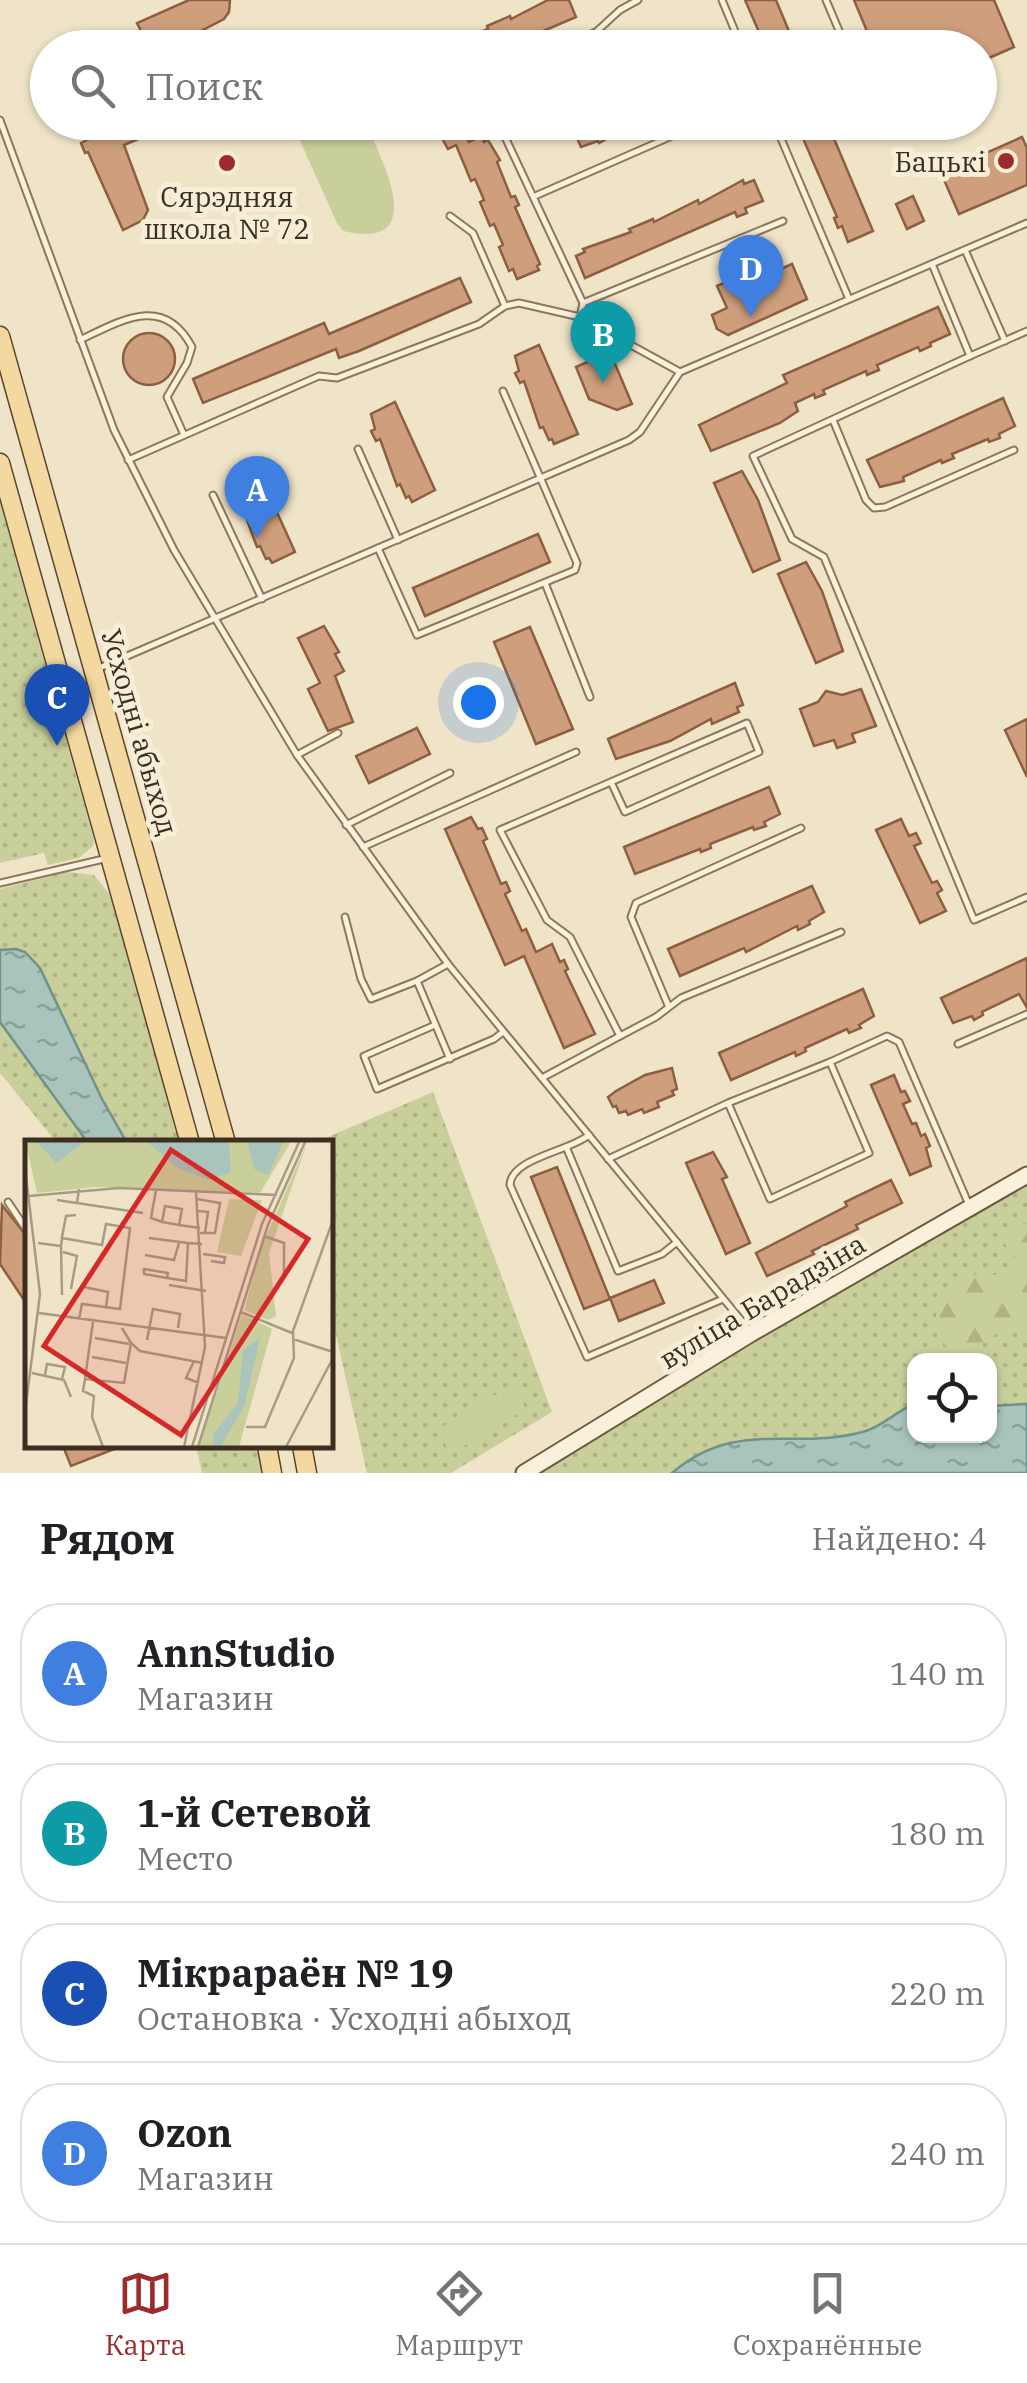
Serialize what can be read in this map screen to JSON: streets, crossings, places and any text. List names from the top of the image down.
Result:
{
  "streets": {
    "main road": ["Усходні абыход"],
    "street": ["вуліца Барадзіна"]
  },
  "places": ["Бацькі", "Сярэдняя школа № 72"],
  "page": {
    "search": "Поиск",
    "pins": [
      "D",
      "B",
      "A",
      "C"
    ],
    "heading": ["Рядом", "Найдено: 4"],
    "list": [
      {
        "mark": "A",
        "name": "AnnStudio",
        "note": "Магазин",
        "value": "140 m"
      },
      {
        "mark": "B",
        "name": "1-й Сетевой",
        "note": "Место",
        "value": "180 m"
      },
      {
        "mark": "C",
        "name": "Мікрараён № 19",
        "note": "Остановка · Усходні абыход",
        "value": "220 m"
      },
      {
        "mark": "D",
        "name": "Ozon",
        "note": "Магазин",
        "value": "240 m"
      }
    ],
    "nav": ["Карта", "Маршрут", "Сохранённые"]
  }
}
